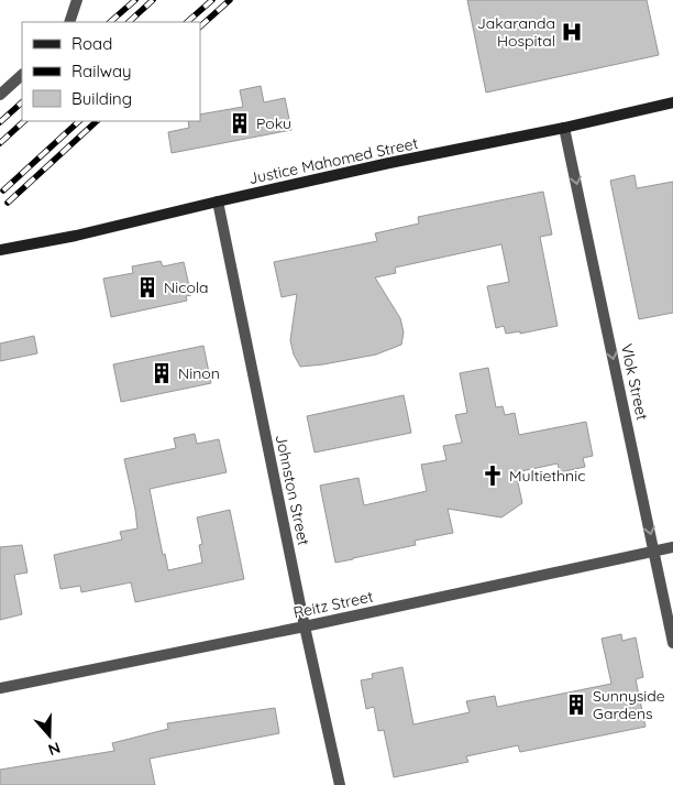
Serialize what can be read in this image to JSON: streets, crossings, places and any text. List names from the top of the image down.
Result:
{
  "streets": {
    "main road": ["Justice Mahomed Street"],
    "street": ["Vlok Street", "Johnston Street", "Reitz Street"]
  },
  "crossings": [
    ["Justice Mahomed Street", "Vlok Street"],
    ["Justice Mahomed Street", "Johnston Street"],
    ["Vlok Street", "Reitz Street"],
    ["Johnston Street", "Reitz Street"]
  ],
  "one_way": ["Vlok Street"],
  "places": {
    "hospital": ["Jakaranda Hospital"],
    "building": [
      "Poku",
      "Nicola",
      "Ninon",
      "Sunnyside Gardens"
    ],
    "church": ["Multiethnic"]
  },
  "legend": ["Road", "Railway", "Building"],
  "north": "bottom"
}
